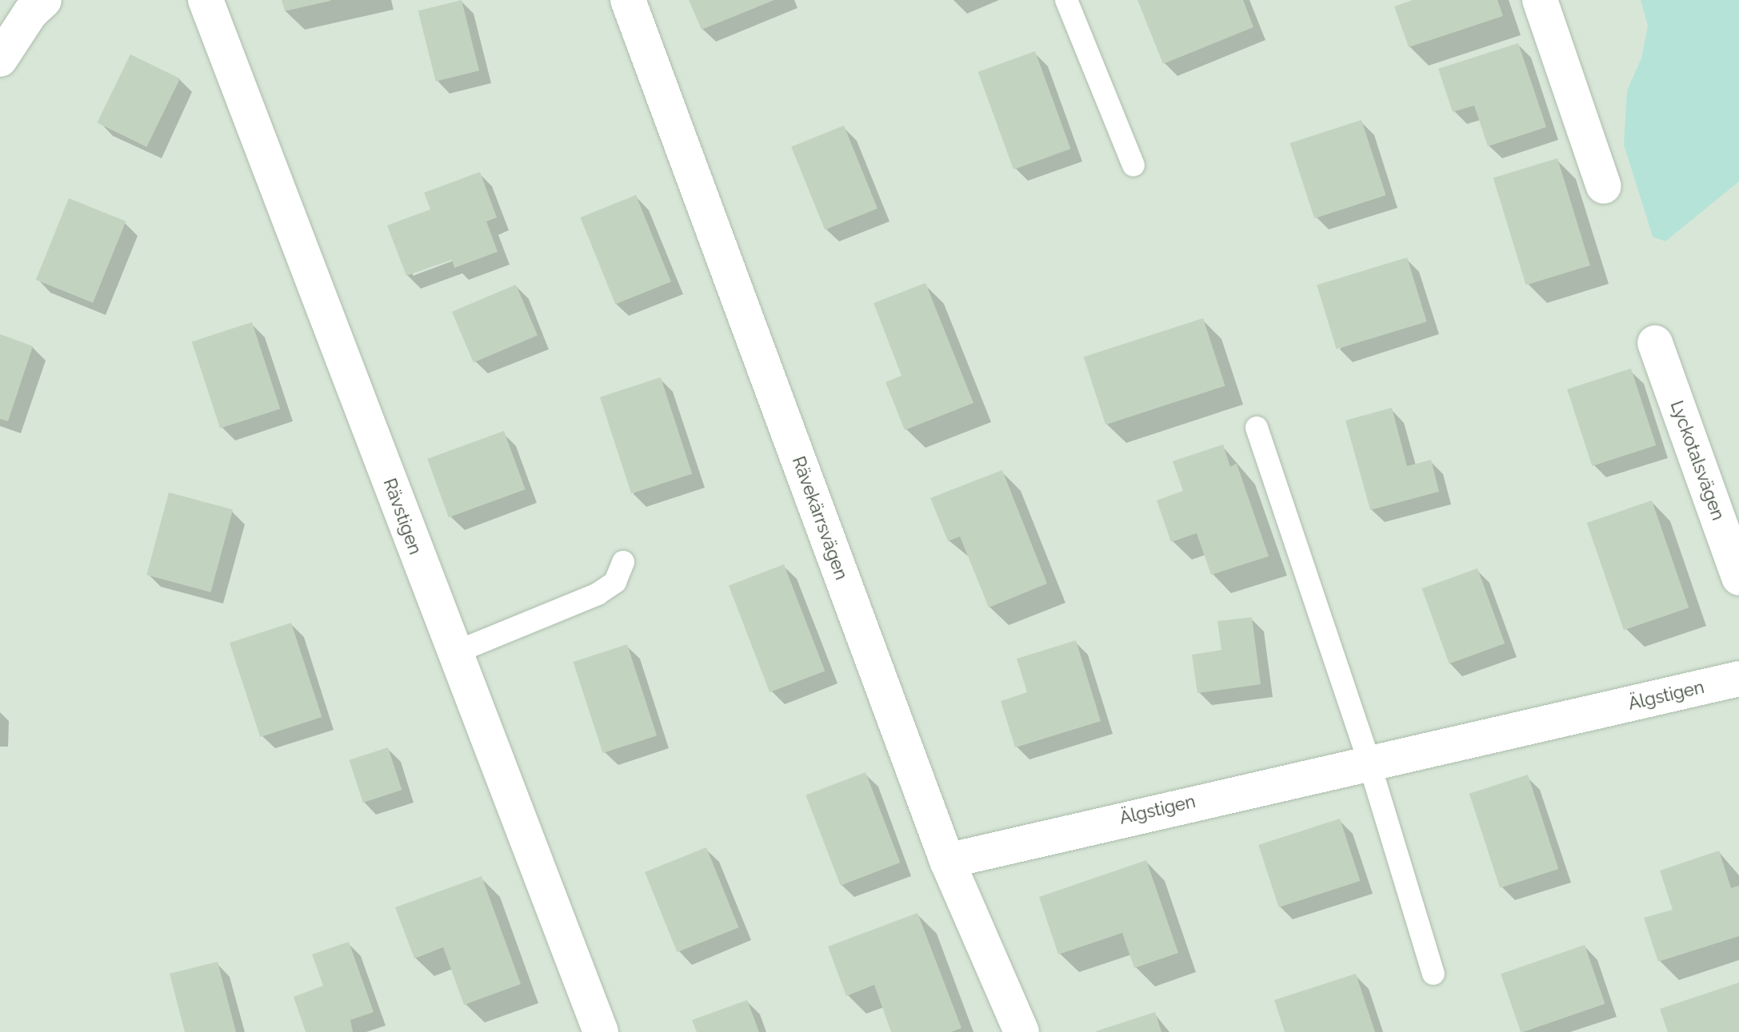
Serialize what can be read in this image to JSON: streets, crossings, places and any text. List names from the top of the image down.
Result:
{
  "streets": {
    "street": [
      "Lyckotalsvägen",
      "Rävstigen",
      "Rävekärrsvägen",
      "Älgstigen"
    ]
  },
  "crossings": [
    ["Rävekärrsvägen", "Älgstigen"]
  ]
}
